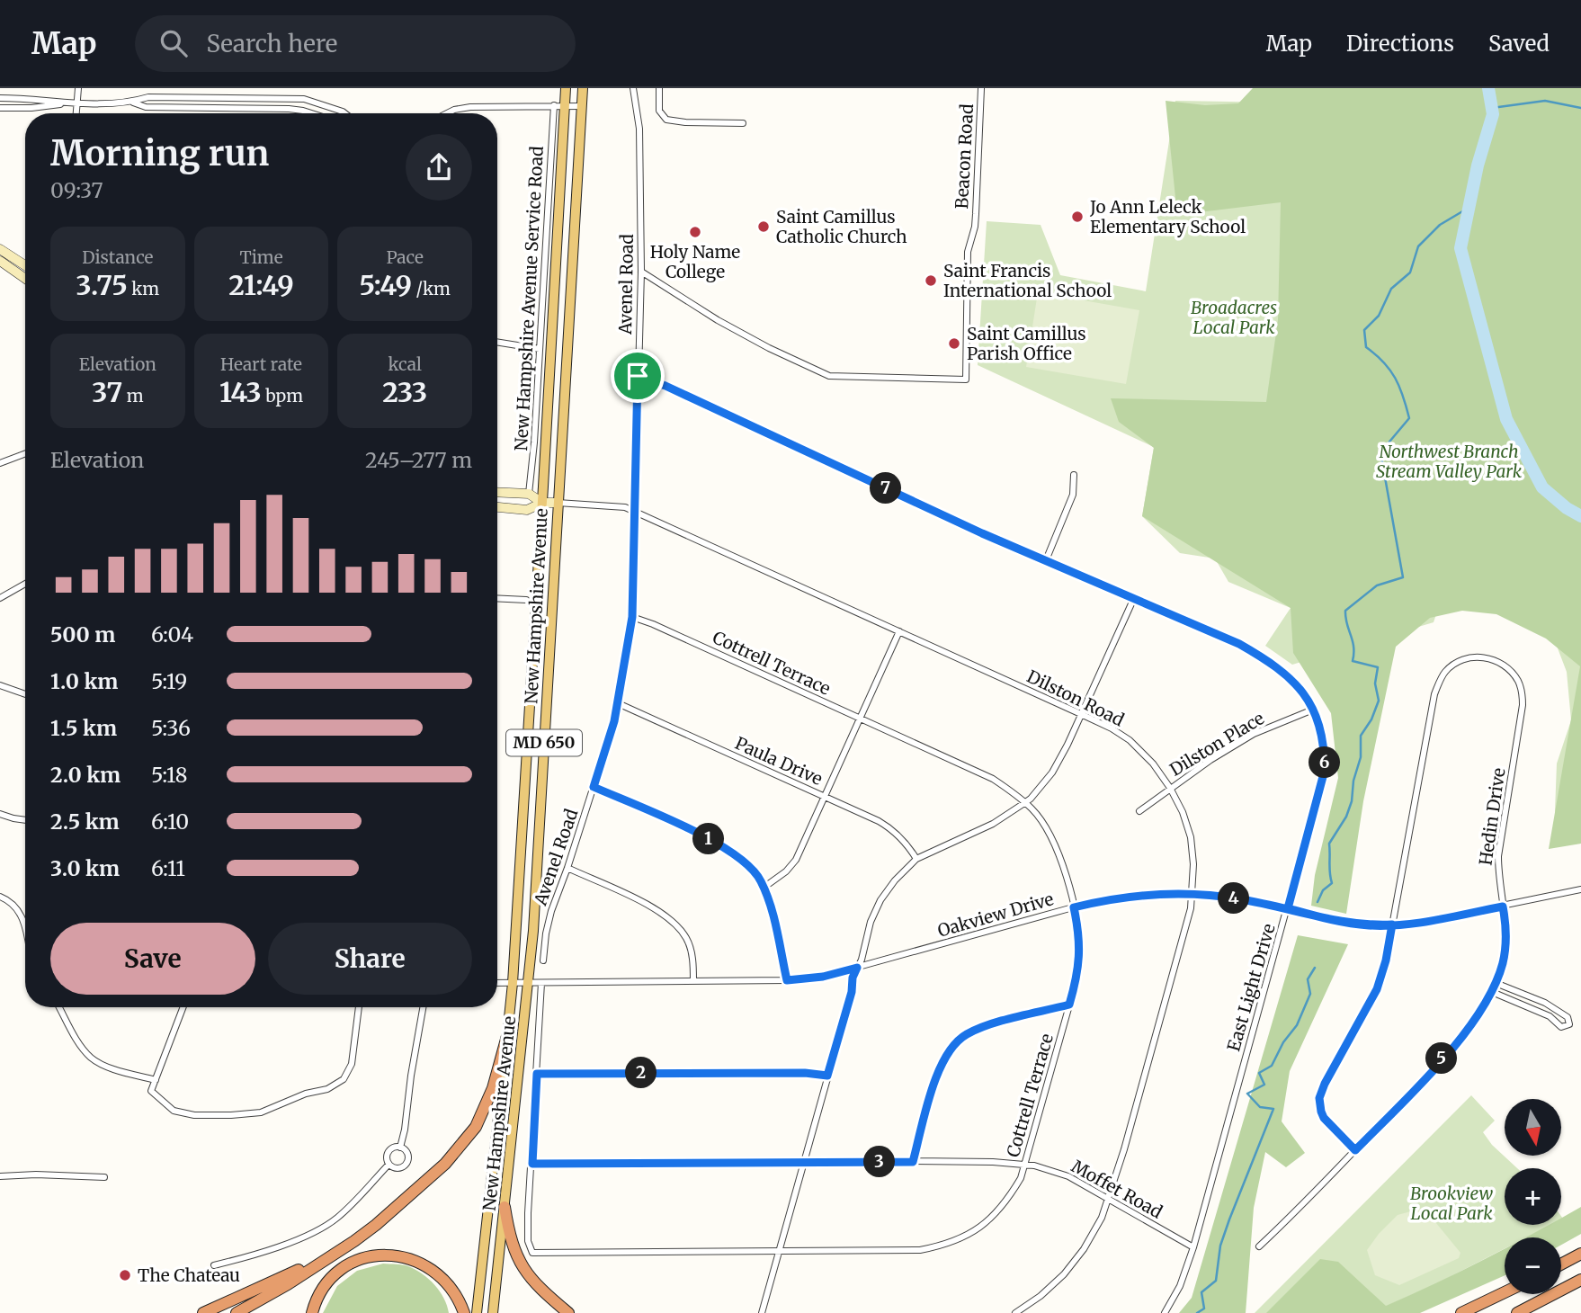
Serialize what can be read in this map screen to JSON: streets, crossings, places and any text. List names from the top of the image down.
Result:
{
  "streets": {
    "main road": ["New Hampshire Avenue", "MD 650"],
    "street": [
      "Beacon Road",
      "Avenel Road",
      "New Hampshire Avenue Service Road",
      "Cottrell Terrace",
      "Dilston Road",
      "Dilston Place",
      "Paula Drive",
      "Hedin Drive",
      "Oakview Drive",
      "East Light Drive",
      "Moffet Road"
    ]
  },
  "crossings": [
    ["Beacon Road", "Avenel Road"],
    ["Avenel Road", "Cottrell Terrace"],
    ["Avenel Road", "Dilston Road"],
    ["Avenel Road", "Paula Drive"],
    ["Avenel Road", "East Light Drive"],
    ["New Hampshire Avenue Service Road", "New Hampshire Avenue"],
    ["New Hampshire Avenue", "Dilston Road"],
    ["New Hampshire Avenue", "Oakview Drive"],
    ["Cottrell Terrace", "Oakview Drive"],
    ["Cottrell Terrace", "Moffet Road"],
    ["Dilston Road", "Dilston Place"],
    ["Dilston Road", "Oakview Drive"],
    ["Dilston Road", "Moffet Road"],
    ["Dilston Place", "East Light Drive"],
    ["Hedin Drive", "Oakview Drive"],
    ["Oakview Drive", "East Light Drive"],
    ["East Light Drive", "Moffet Road"]
  ],
  "parks": ["Broadacres Local Park", "Northwest Branch Stream Valley Park", "Brookview Local Park"],
  "places": [
    "Jo Ann Leleck Elementary School",
    "Saint Camillus Catholic Church",
    "Holy Name College",
    "Saint Francis International School",
    "Saint Camillus Parish Office",
    "The Chateau"
  ],
  "north": "bottom",
  "page": {
    "header": "Map",
    "search": "Search here",
    "nav": ["Map", "Directions", "Saved"],
    "heading": ["Morning run", "09:37"],
    "stats": [
      ["Distance", "3.75 km"],
      ["Time", "21:49"],
      ["Pace", "5:49 /km"],
      ["Elevation", "37 m"],
      ["Heart rate", "143 bpm"],
      ["kcal", "233"]
    ],
    "chart": ["Elevation", "245–277 m"],
    "pins": [
      "7",
      "6",
      "1",
      "4",
      "5",
      "2",
      "3"
    ],
    "list": [
      {
        "name": "500 m",
        "note": "6:04"
      },
      {
        "name": "1.0 km",
        "note": "5:19"
      },
      {
        "name": "1.5 km",
        "note": "5:36"
      },
      {
        "name": "2.0 km",
        "note": "5:18"
      },
      {
        "name": "2.5 km",
        "note": "6:10"
      },
      {
        "name": "3.0 km",
        "note": "6:11"
      }
    ],
    "buttons": ["Save", "Share"],
    "map_buttons": ["+", "−"]
  }
}
